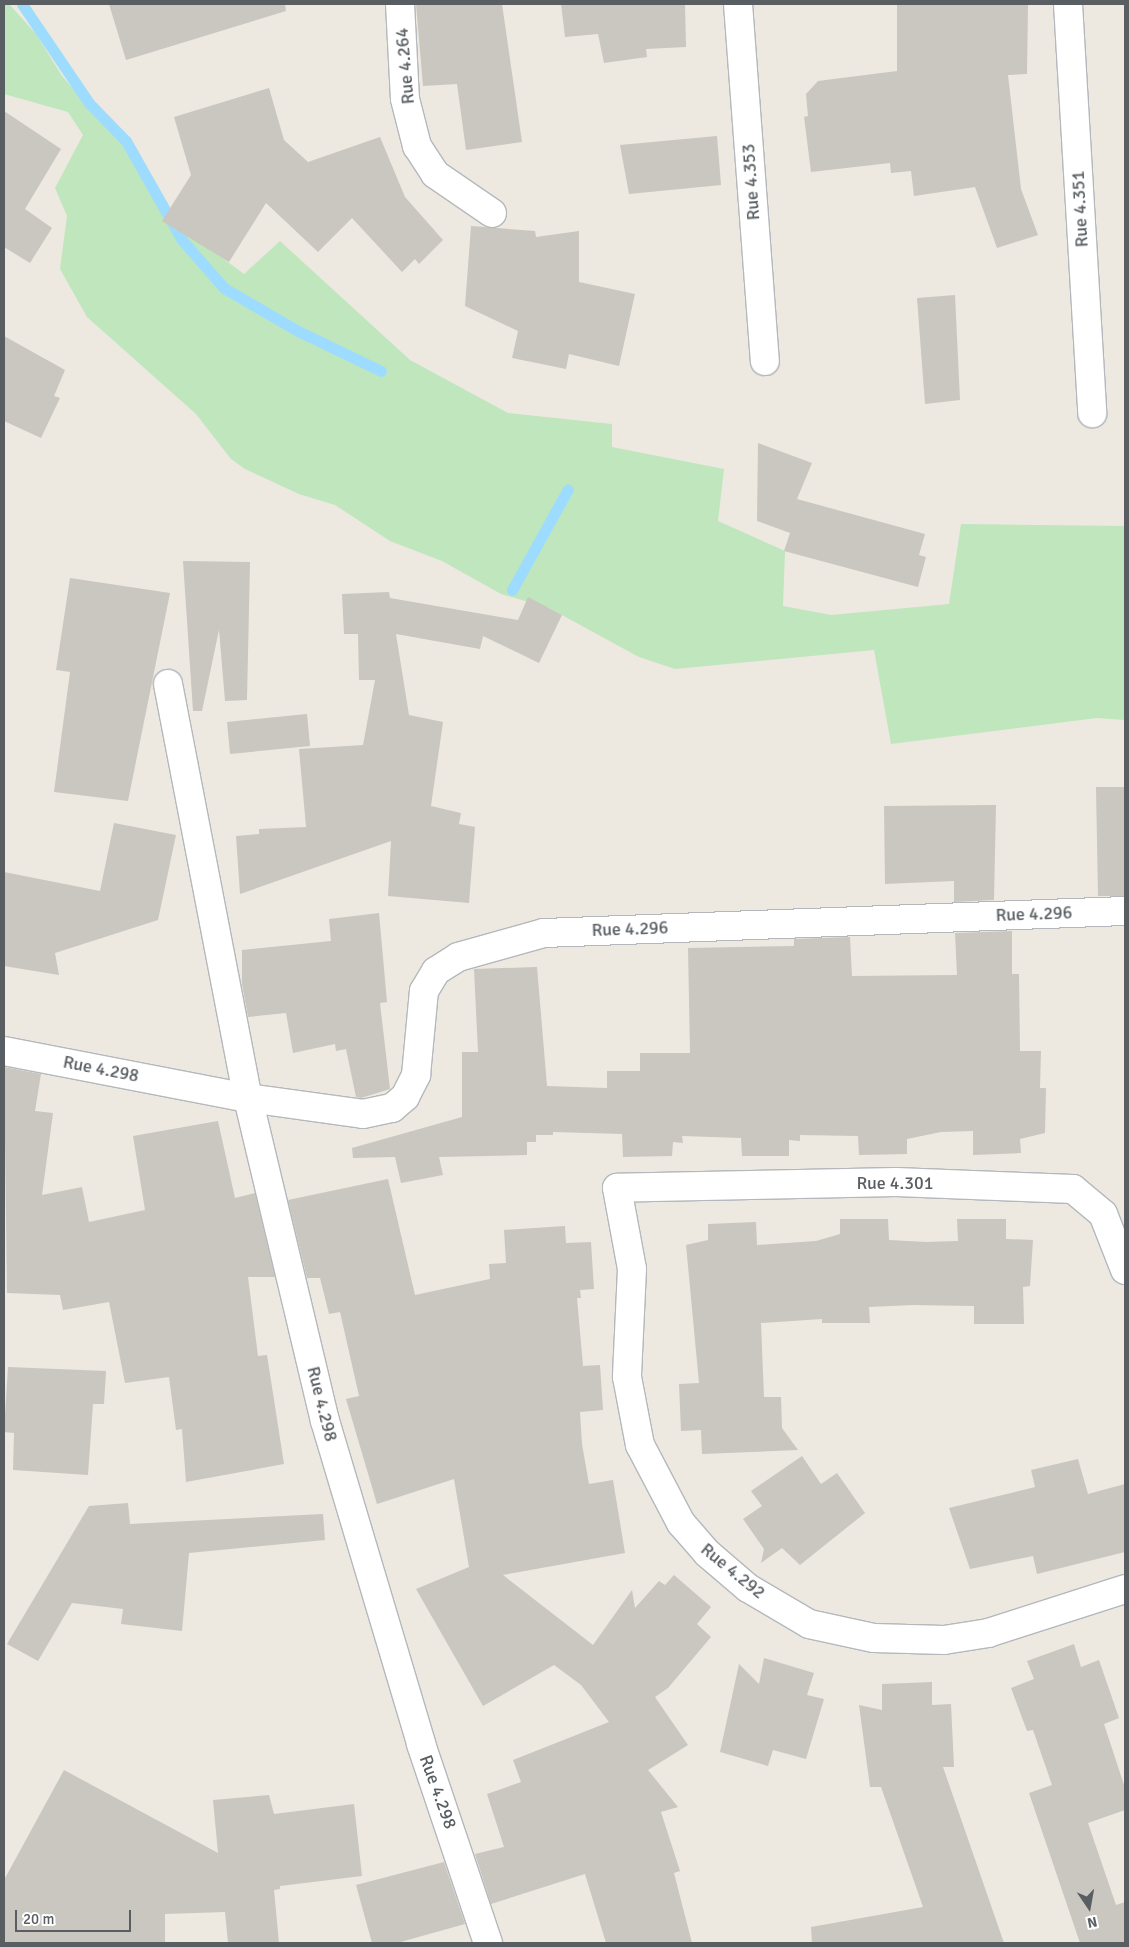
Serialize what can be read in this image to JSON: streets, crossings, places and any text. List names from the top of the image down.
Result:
{
  "streets": {
    "street": [
      "Rue 4.264",
      "Rue 4.353",
      "Rue 4.351",
      "Rue 4.296",
      "Rue 4.298",
      "Rue 4.301",
      "Rue 4.292"
    ]
  },
  "crossings": [
    ["Rue 4.296", "Rue 4.298"],
    ["Rue 4.301", "Rue 4.292"]
  ],
  "scale_bar": "20 m",
  "north": "bottom"
}
